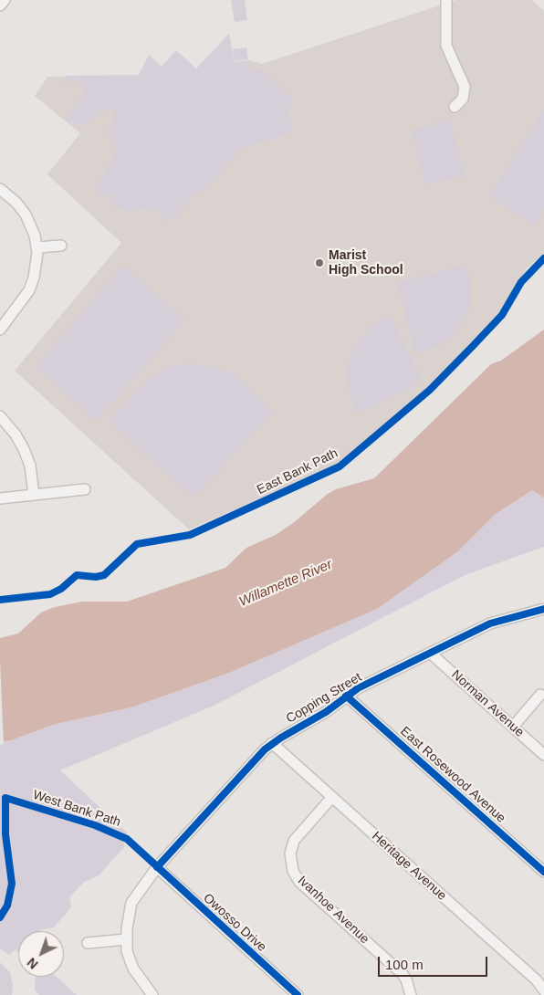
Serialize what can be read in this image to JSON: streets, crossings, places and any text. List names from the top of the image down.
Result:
{
  "streets": {
    "street": [
      "Copping Street",
      "Norman Avenue",
      "East Rosewood Avenue",
      "Heritage Avenue",
      "Ivanhoe Avenue",
      "Owosso Drive"
    ],
    "cycle path": ["East Bank Path", "West Bank Path"]
  },
  "crossings": [
    ["Copping Street", "Norman Avenue"],
    ["Copping Street", "East Rosewood Avenue"],
    ["Copping Street", "Heritage Avenue"],
    ["Copping Street", "Owosso Drive"],
    ["Heritage Avenue", "Ivanhoe Avenue"]
  ],
  "water": ["Willamette River"],
  "places": ["Marist High School"],
  "scale_bar": "100 m",
  "north": "bottom left"
}
